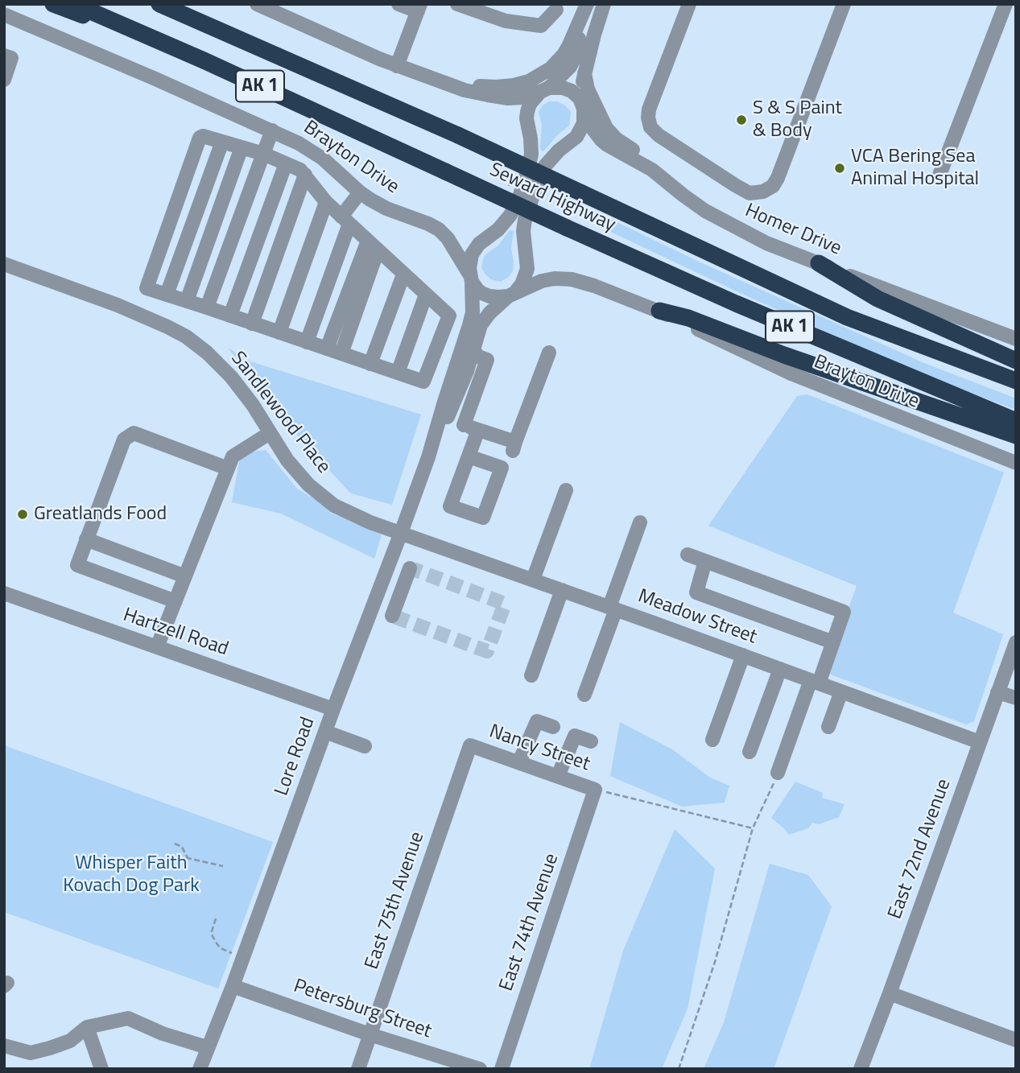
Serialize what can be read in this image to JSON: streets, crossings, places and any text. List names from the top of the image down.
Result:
{
  "streets": {
    "highway": ["AK 1", "Seward Highway"],
    "street": [
      "Brayton Drive",
      "Homer Drive",
      "Sandlewood Place",
      "Meadow Street",
      "Hartzell Road",
      "Nancy Street",
      "Lore Road",
      "East 72nd Avenue",
      "East 75th Avenue",
      "East 74th Avenue",
      "Petersburg Street"
    ]
  },
  "crossings": [
    ["Brayton Drive", "Lore Road"],
    ["Sandlewood Place", "Meadow Street"],
    ["Sandlewood Place", "Lore Road"],
    ["Meadow Street", "Lore Road"],
    ["Meadow Street", "East 72nd Avenue"],
    ["Hartzell Road", "Lore Road"],
    ["Nancy Street", "East 75th Avenue"],
    ["Nancy Street", "East 74th Avenue"],
    ["Lore Road", "Petersburg Street"],
    ["East 75th Avenue", "Petersburg Street"]
  ],
  "parks": ["Whisper Faith Kovach Dog Park"],
  "places": ["S & S Paint & Body", "VCA Bering Sea Animal Hospital", "Greatlands Food"]
}
